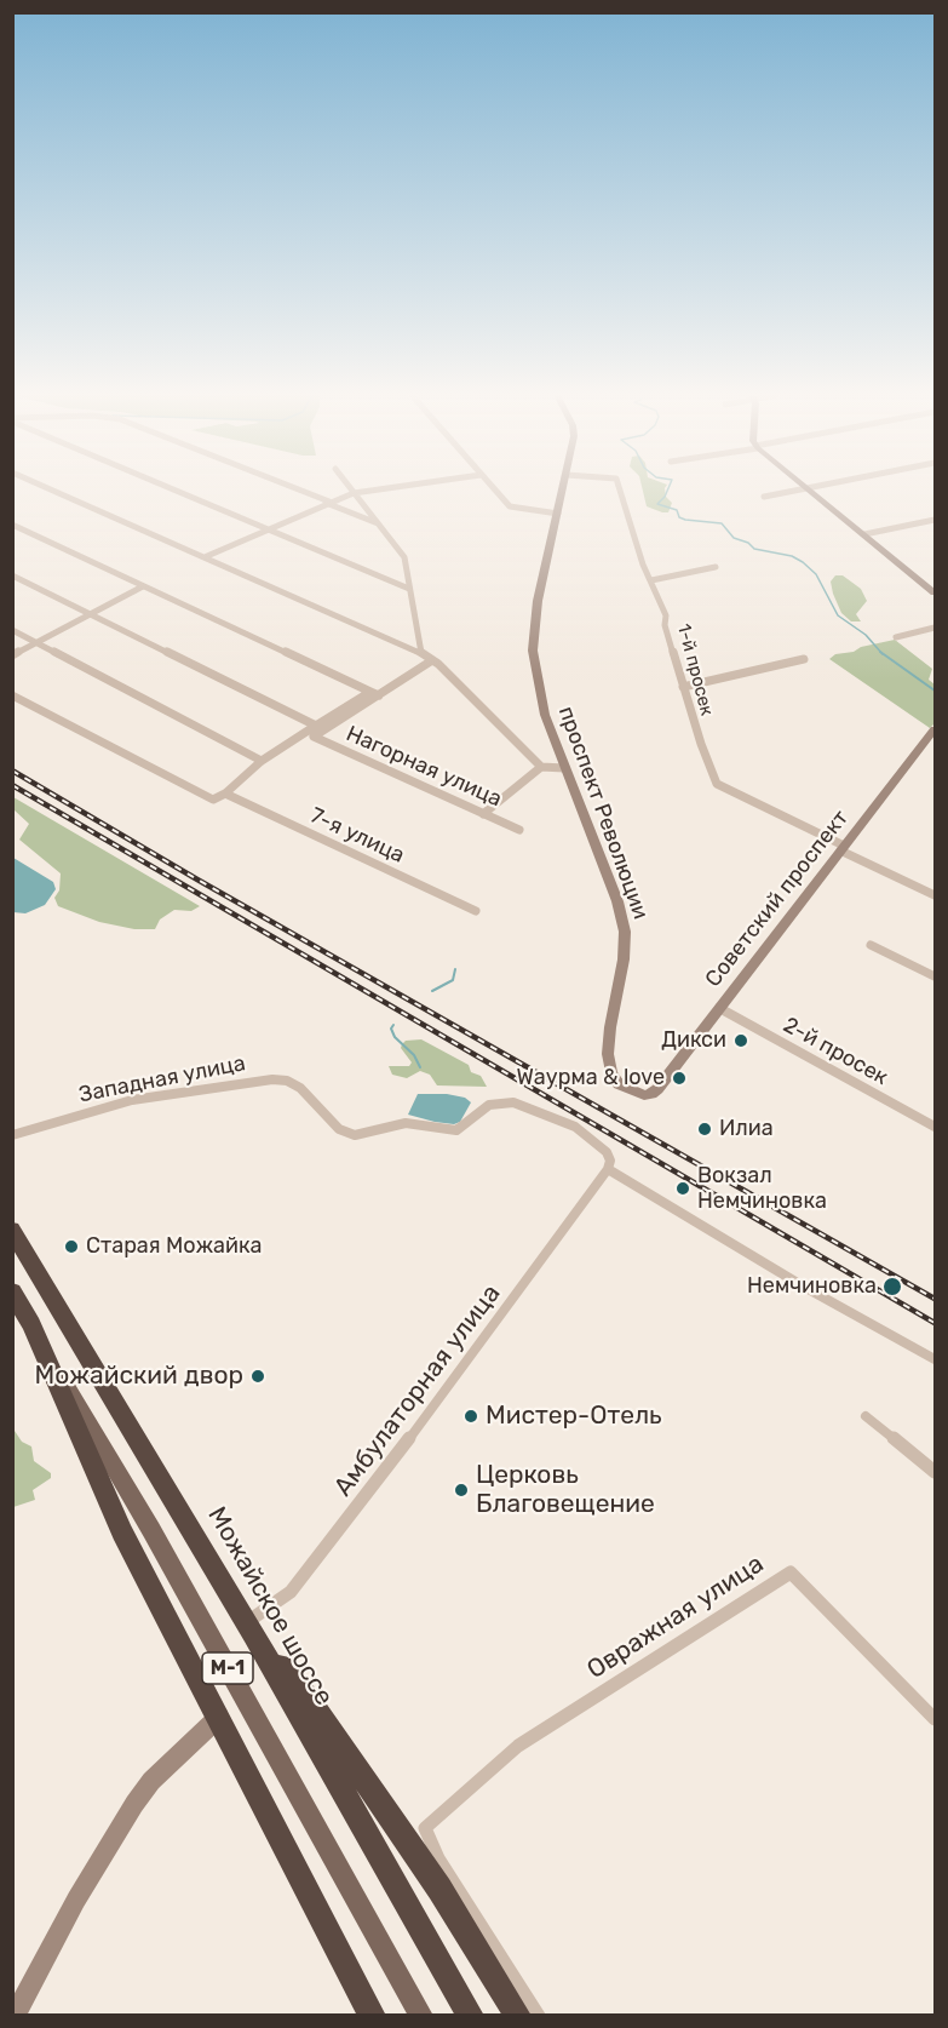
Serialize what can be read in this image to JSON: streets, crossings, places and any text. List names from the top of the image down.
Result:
{
  "streets": {
    "highway": ["Можайское шоссе", "М-1"],
    "street": [
      "1-й просек",
      "Нагорная улица",
      "проспект Революции",
      "7-я улица",
      "Советский проспект",
      "2-й просек",
      "Западная улица",
      "Амбулаторная улица",
      "Овражная улица"
    ]
  },
  "crossings": [
    ["1-й просек", "Советский проспект"],
    ["проспект Революции", "Советский проспект"],
    ["Советский проспект", "2-й просек"],
    ["Западная улица", "Амбулаторная улица"],
    ["Амбулаторная улица", "Можайское шоссе"]
  ],
  "places": [
    "Дикси",
    "Wаурма & love",
    "Илиа",
    "Вокзал Немчиновка",
    "Старая Можайка",
    "Немчиновка",
    "Можайский двор",
    "Мистер-Отель",
    "Церковь Благовещение"
  ]
}
